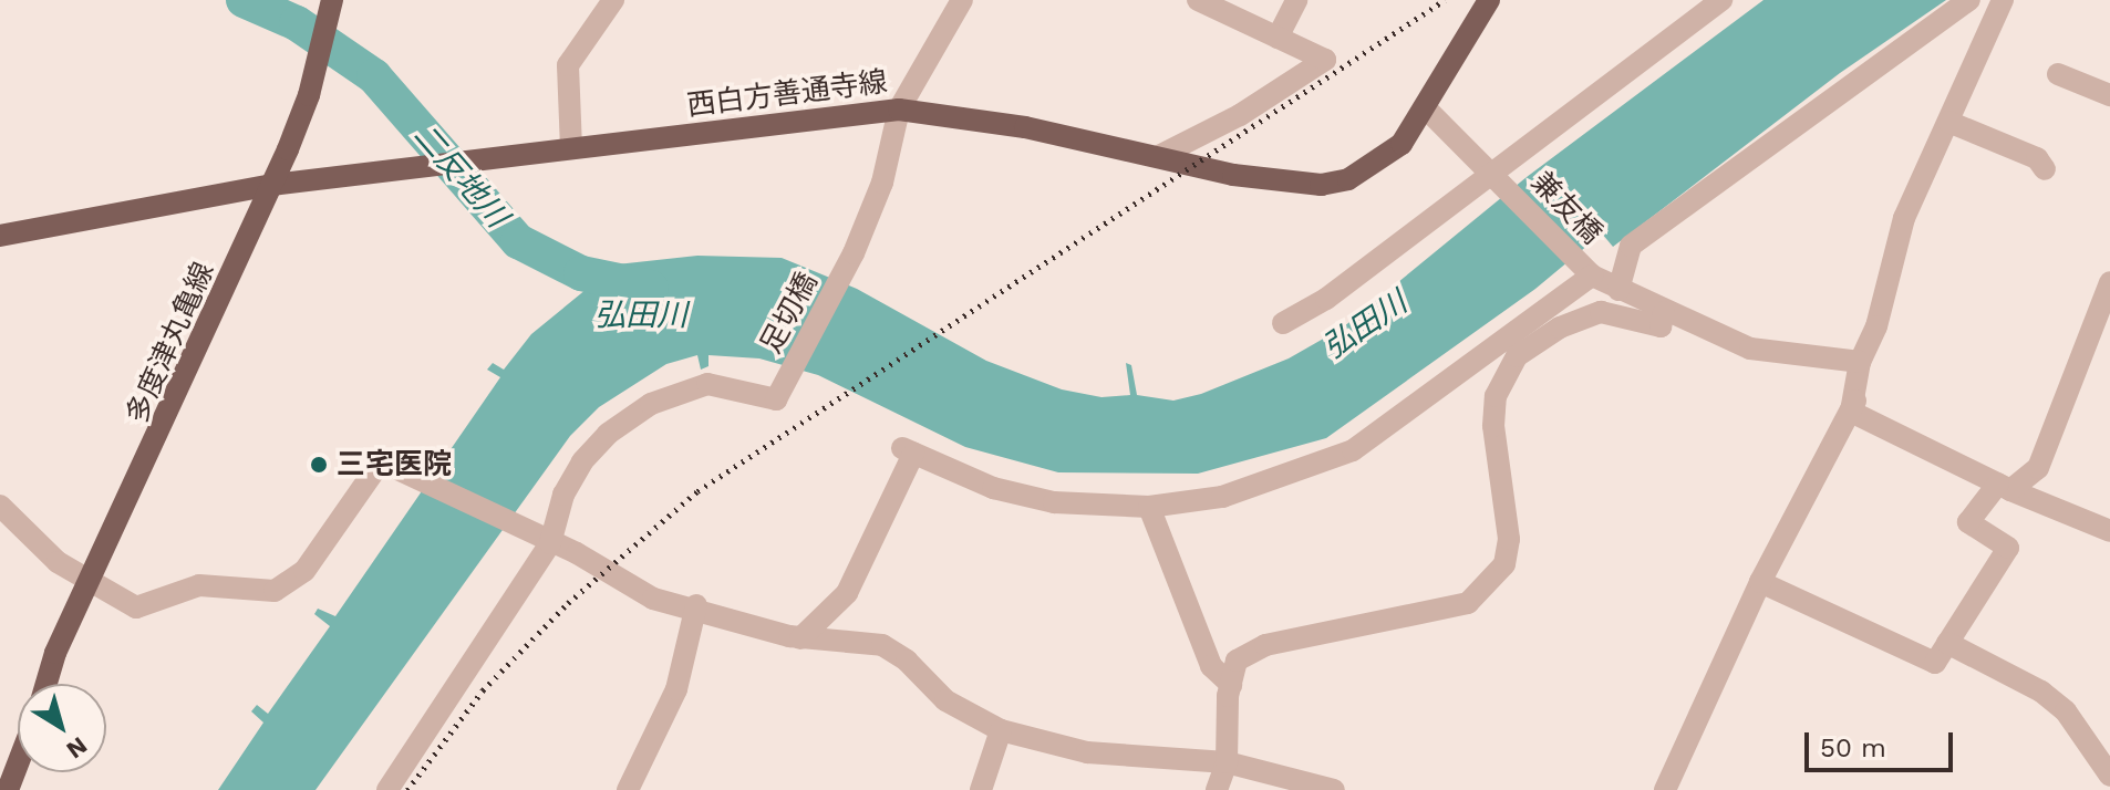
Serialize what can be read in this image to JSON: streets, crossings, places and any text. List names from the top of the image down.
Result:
{
  "streets": {
    "main road": ["西白方善通寺線", "多度津丸亀線"],
    "street": ["兼友橋", "足切橋"]
  },
  "crossings": [
    ["西白方善通寺線", "兼友橋"],
    ["西白方善通寺線", "足切橋"],
    ["西白方善通寺線", "多度津丸亀線"]
  ],
  "water": ["二反地川", "弘田川"],
  "places": ["三宅医院"],
  "scale_bar": "50 m",
  "north": "bottom right"
}
